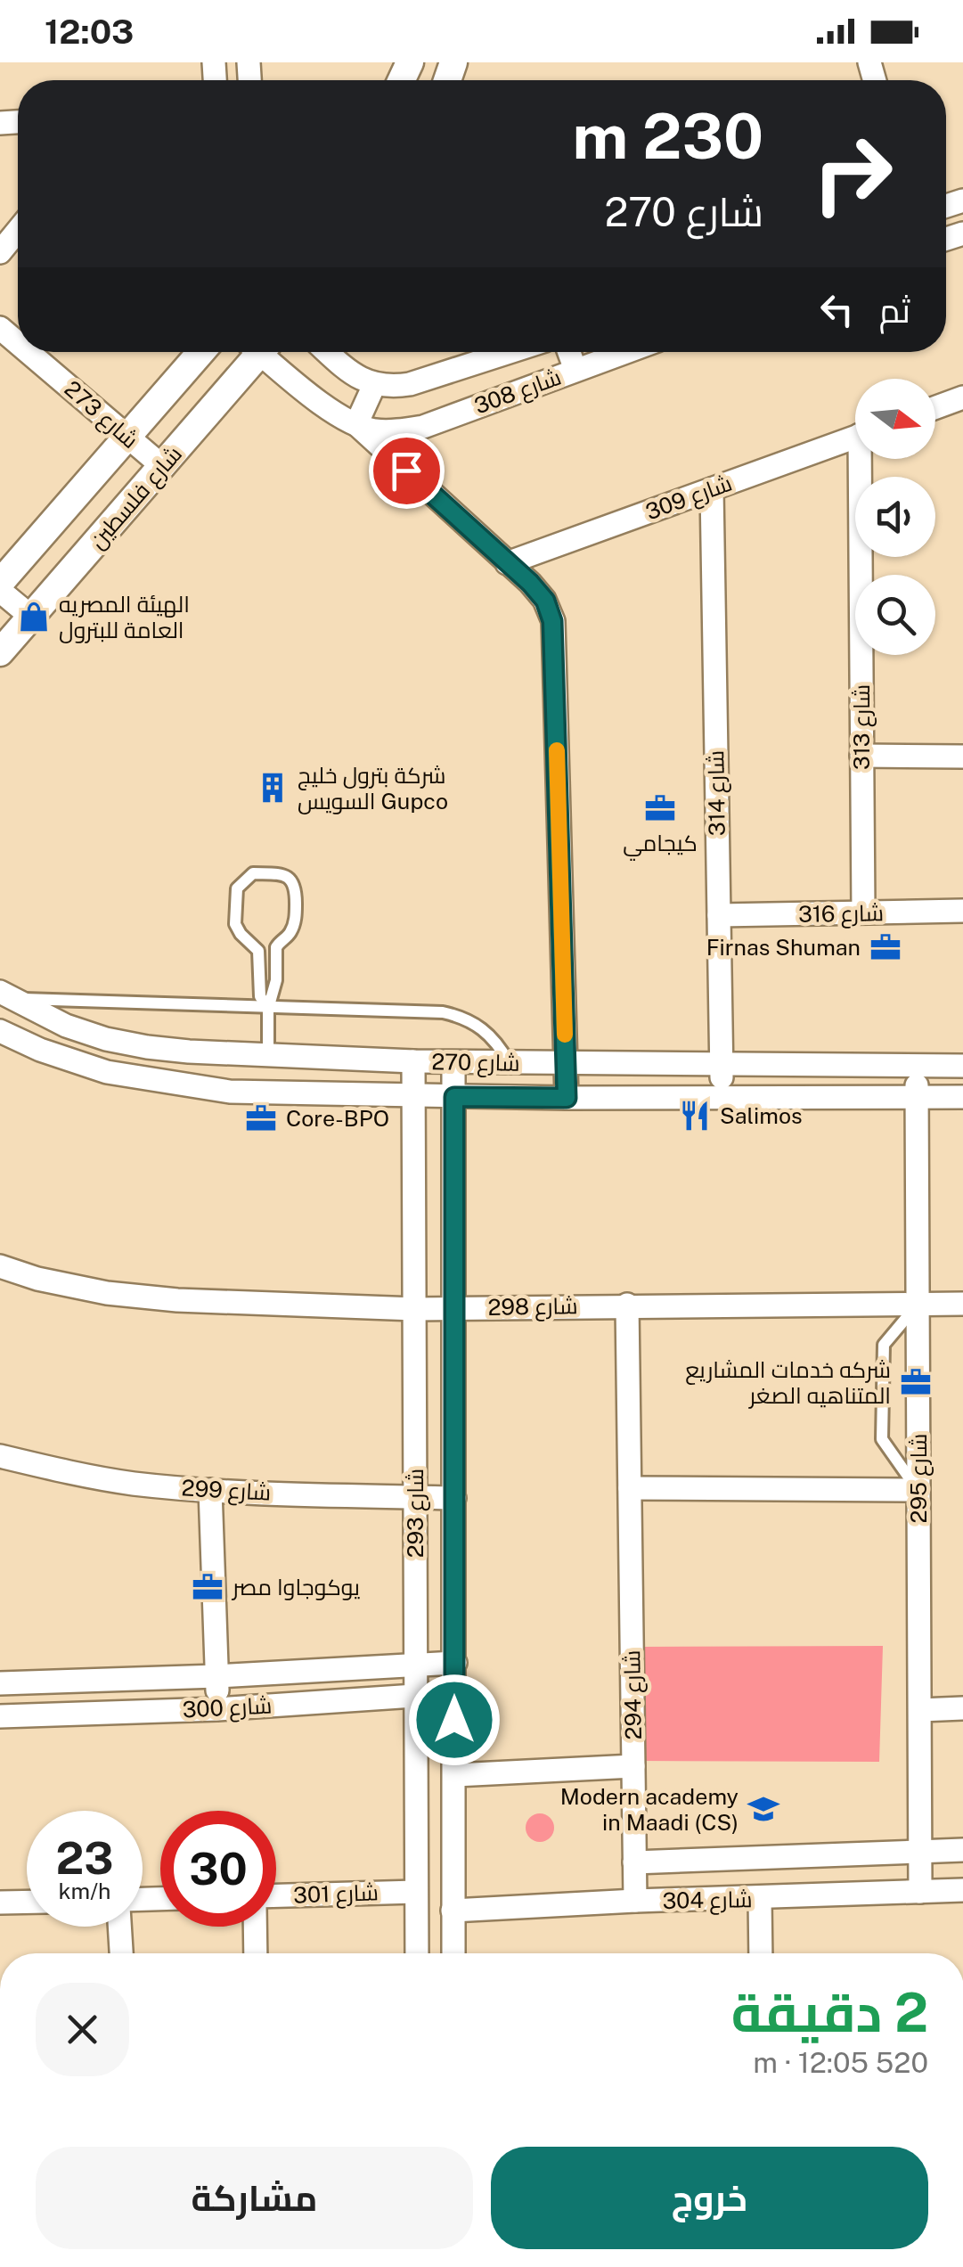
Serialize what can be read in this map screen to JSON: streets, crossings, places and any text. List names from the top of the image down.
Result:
{
  "streets": {
    "street": [
      "شارع 308",
      "شارع 273",
      "شارع فلسطين",
      "شارع 309",
      "شارع 313",
      "شارع 314",
      "شارع 316",
      "شارع 270",
      "شارع 298",
      "شارع 295",
      "شارع 299",
      "شارع 293",
      "شارع 294",
      "شارع 300",
      "شارع 301",
      "شارع 304"
    ]
  },
  "crossings": [
    ["شارع 273", "شارع فلسطين"],
    ["شارع 309", "شارع 314"],
    ["شارع 313", "شارع 316"],
    ["شارع 314", "شارع 316"],
    ["شارع 314", "شارع 270"],
    ["شارع 270", "شارع 295"],
    ["شارع 270", "شارع 293"],
    ["شارع 298", "شارع 295"],
    ["شارع 298", "شارع 293"],
    ["شارع 298", "شارع 294"],
    ["شارع 295", "شارع 304"],
    ["شارع 299", "شارع 293"],
    ["شارع 293", "شارع 300"],
    ["شارع 293", "شارع 301"],
    ["شارع 293", "شارع 304"],
    ["شارع 294", "شارع 304"]
  ],
  "places": {
    "shop": ["الهيئة المصريه العامة للبترول"],
    "building": ["شركة بترول خليج السويس Gupco"],
    "office": [
      "كيجامي",
      "Firnas Shuman",
      "Core-BPO",
      "شركه خدمات المشاريع المتناهيه الصغر",
      "يوكوجاوا مصر"
    ],
    "restaurant": ["Salimos"],
    "school or university": ["Modern academy in Maadi (CS)"]
  },
  "north": "right",
  "page": {
    "status": "12:03",
    "turn": ["230 m", "شارع 270"],
    "then": "ثم",
    "speed": "23 km/h",
    "limit": "30",
    "heading": ["2 دقيقة", "520 m · 12:05"],
    "buttons": ["خروج", "مشاركة"]
  }
}
